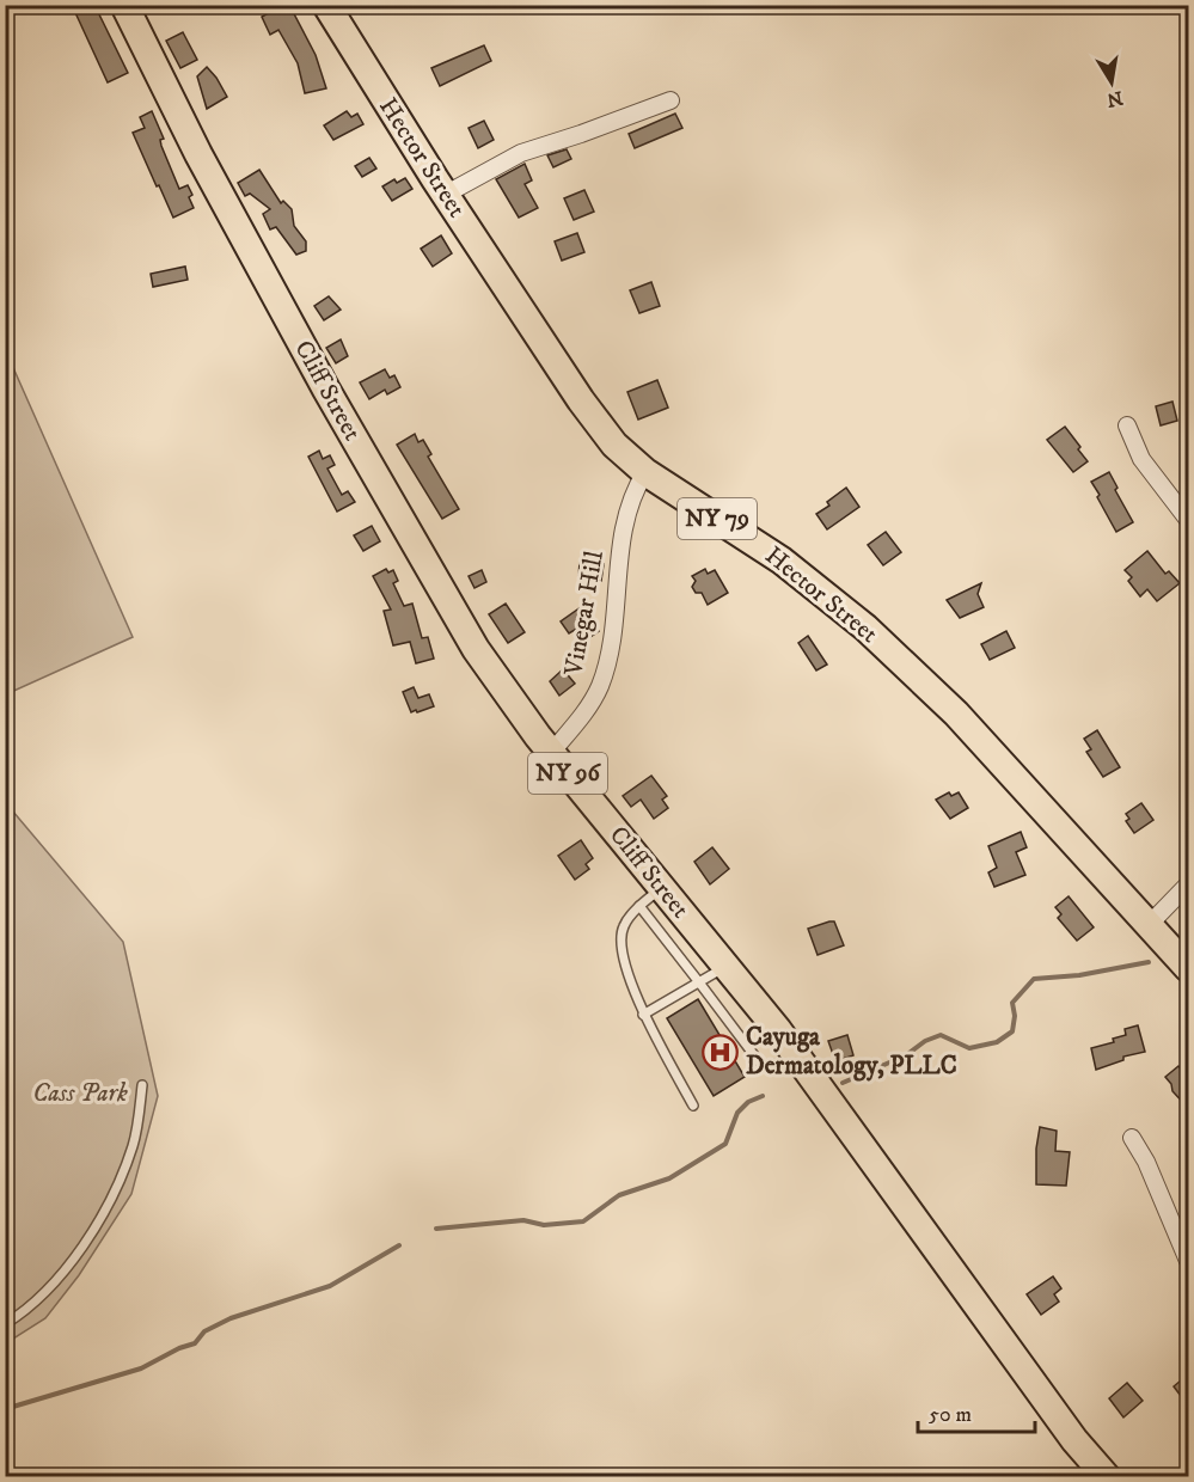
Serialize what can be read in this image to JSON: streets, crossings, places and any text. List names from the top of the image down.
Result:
{
  "streets": {
    "main road": [
      "Hector Street",
      "Cliff Street",
      "NY 79",
      "NY 96"
    ],
    "street": ["Vinegar Hill"]
  },
  "crossings": [
    ["Hector Street", "Vinegar Hill"],
    ["Cliff Street", "Vinegar Hill"]
  ],
  "parks": ["Cass Park"],
  "places": {
    "hospital": ["Cayuga Dermatology, PLLC"]
  },
  "scale_bar": "50 m",
  "north": "bottom"
}
